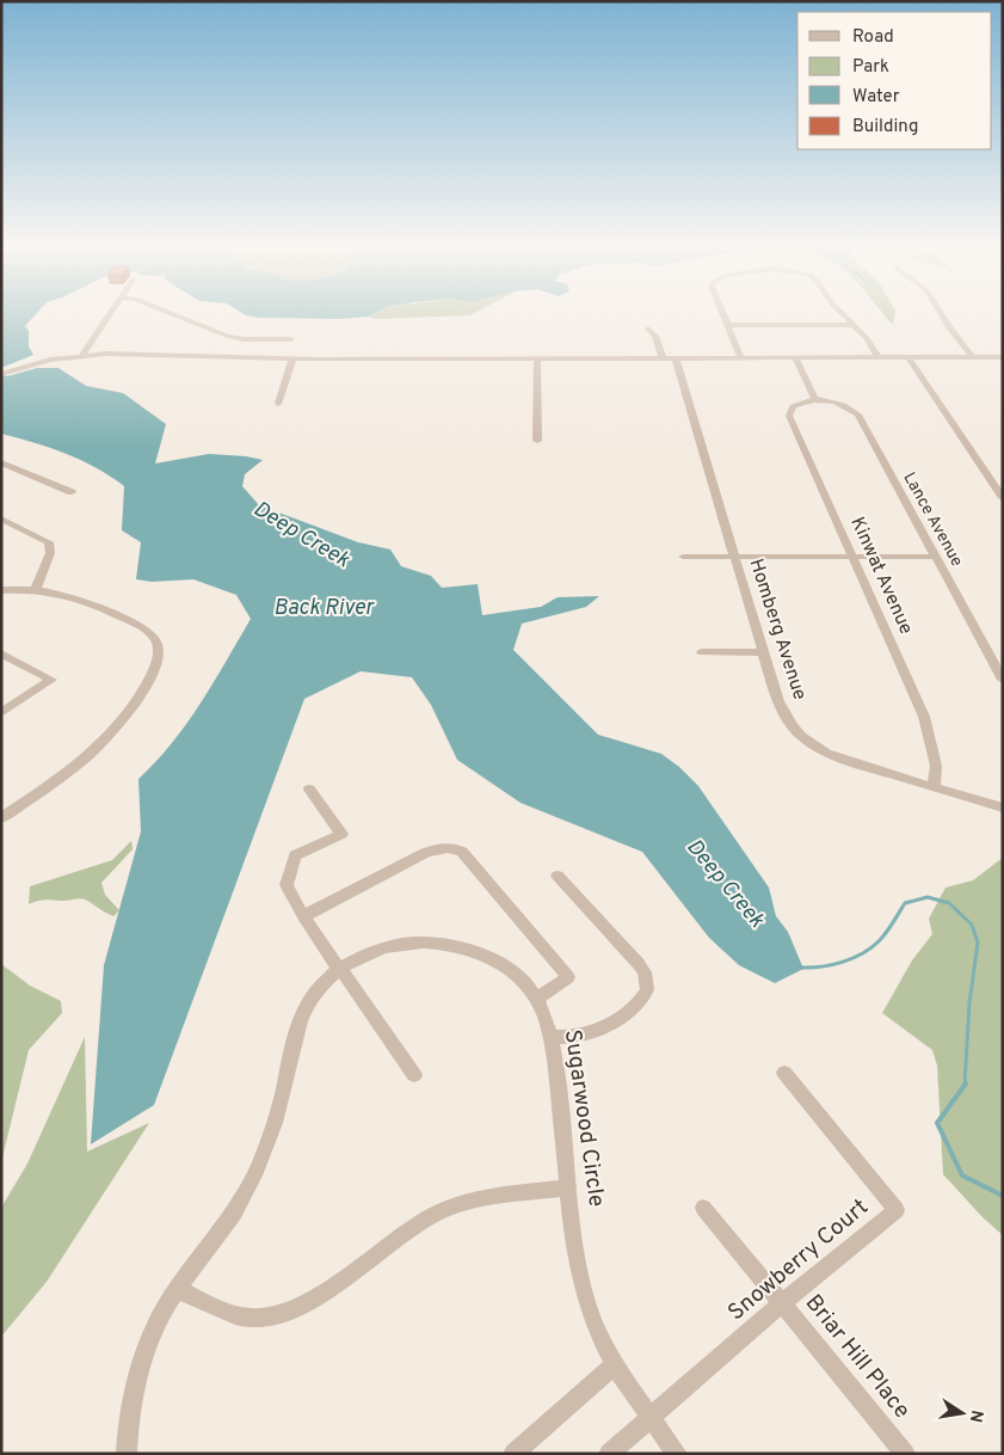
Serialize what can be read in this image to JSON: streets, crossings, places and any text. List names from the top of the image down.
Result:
{
  "streets": {
    "street": [
      "Lance Avenue",
      "Kinwat Avenue",
      "Homberg Avenue",
      "Sugarwood Circle",
      "Snowberry Court",
      "Briar Hill Place"
    ]
  },
  "crossings": [
    ["Lance Avenue", "Kinwat Avenue"],
    ["Kinwat Avenue", "Homberg Avenue"],
    ["Sugarwood Circle", "Snowberry Court"],
    ["Snowberry Court", "Briar Hill Place"]
  ],
  "water": ["Deep Creek", "Back River"],
  "legend": [
    "Road",
    "Park",
    "Water",
    "Building"
  ],
  "north": "right"
}
